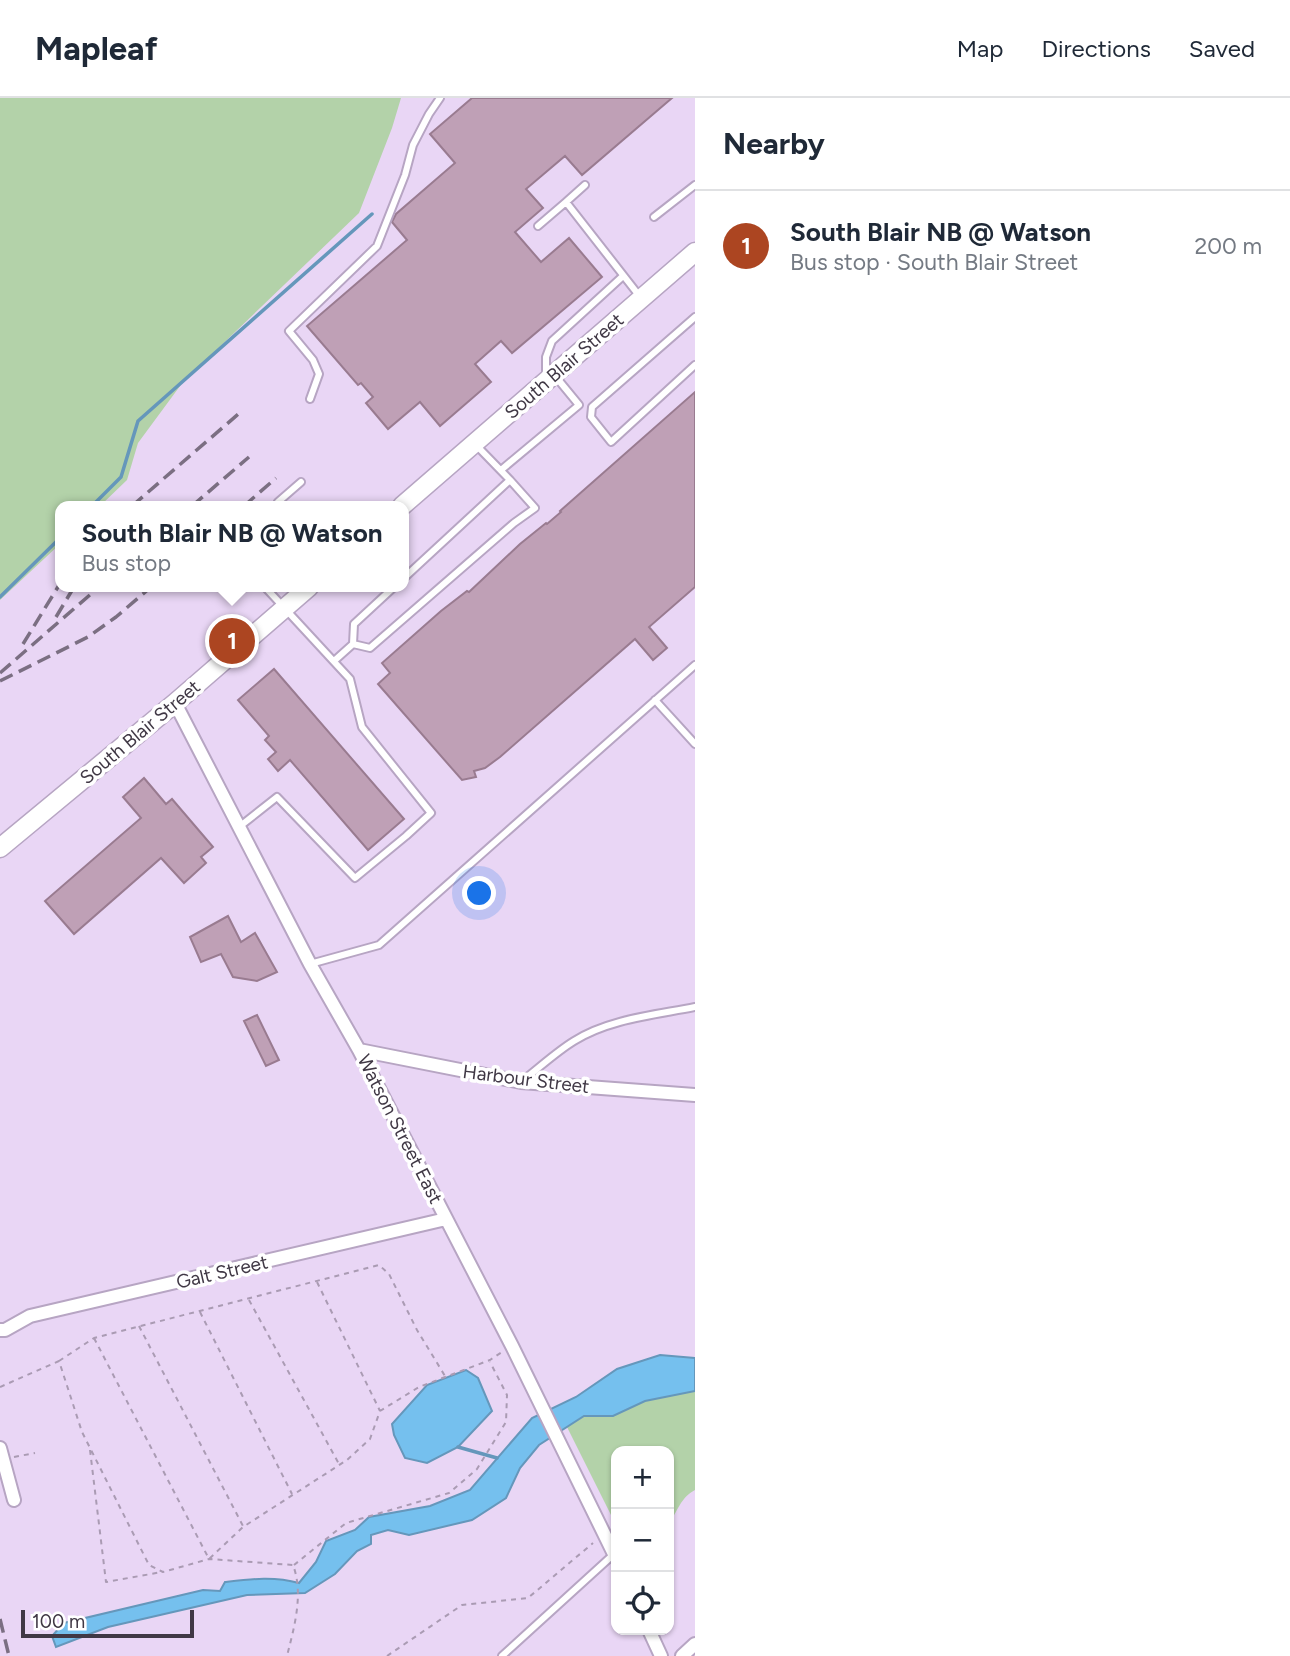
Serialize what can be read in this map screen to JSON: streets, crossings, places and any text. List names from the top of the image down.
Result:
{
  "streets": {
    "street": [
      "South Blair Street",
      "Harbour Street",
      "Watson Street East",
      "Galt Street"
    ]
  },
  "crossings": [
    ["South Blair Street", "Watson Street East"],
    ["Harbour Street", "Watson Street East"],
    ["Watson Street East", "Galt Street"]
  ],
  "scale_bar": "100 m",
  "page": {
    "header": "Mapleaf",
    "nav": ["Map", "Directions", "Saved"],
    "heading": "Nearby",
    "list": [
      {
        "mark": "1",
        "name": "South Blair NB @ Watson",
        "note": "Bus stop · South Blair Street",
        "value": "200 m"
      }
    ],
    "popup": ["South Blair NB @ Watson", "Bus stop"],
    "pins": "1",
    "map_buttons": ["+", "−"],
    "scale": "100 m"
  }
}
